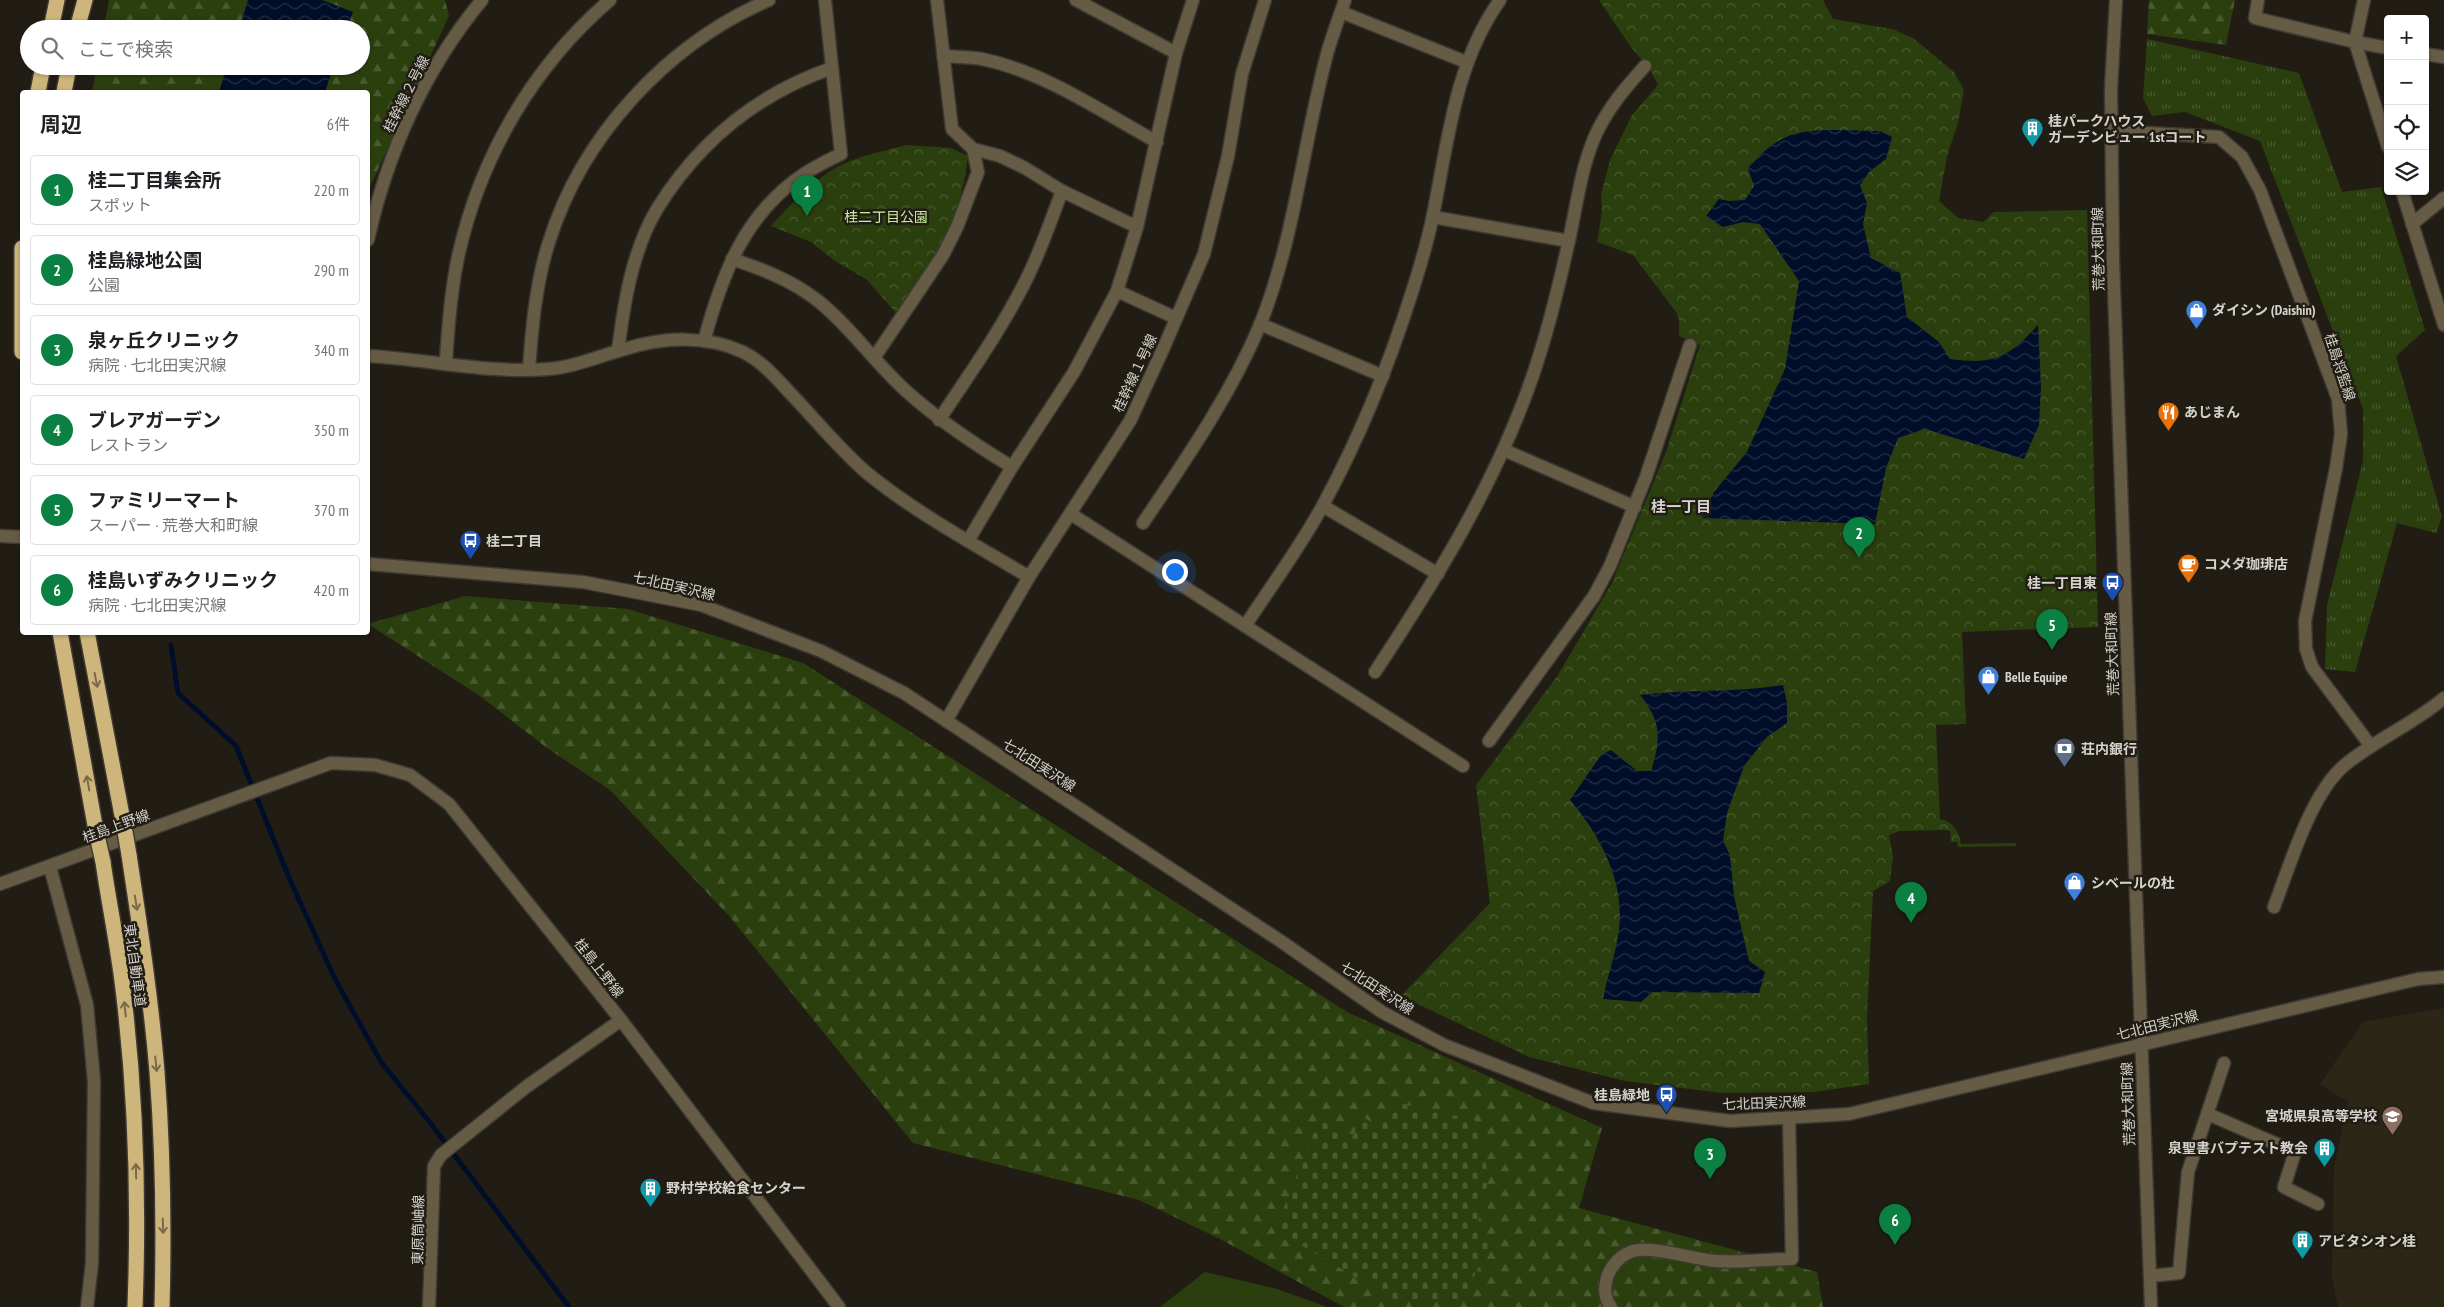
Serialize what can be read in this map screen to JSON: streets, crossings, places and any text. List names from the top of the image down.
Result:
{
  "streets": {
    "highway": ["東北自動車道"],
    "street": [
      "桂幹線２号線",
      "荒巻大和町線",
      "桂島将監線",
      "桂幹線１号線",
      "七北田実沢線",
      "桂島上野線",
      "東原筒岫線"
    ]
  },
  "crossings": [
    ["荒巻大和町線", "桂島将監線"],
    ["荒巻大和町線", "七北田実沢線"],
    ["桂幹線１号線", "七北田実沢線"],
    ["桂島上野線", "東原筒岫線"]
  ],
  "districts": ["桂一丁目"],
  "parks": ["桂二丁目公園"],
  "places": {
    "building": [
      "桂パークハウス ガーデンビュー 1stコート",
      "泉聖書バプテスト教会",
      "野村学校給食センター",
      "アビタシオン桂"
    ],
    "shop": ["ダイシン (Daishin)", "Belle Equipe", "シベールの杜"],
    "restaurant": ["あじまん"],
    "bus stop": ["桂二丁目", "桂一丁目東", "桂島緑地"],
    "cafe": ["コメダ珈琲店"],
    "bank": ["荘内銀行"],
    "school or university": ["宮城県泉高等学校"]
  },
  "page": {
    "map_buttons": ["+", "−"],
    "search": "ここで検索",
    "heading": ["周辺", "6件"],
    "list": [
      {
        "mark": "1",
        "name": "桂二丁目集会所",
        "note": "スポット",
        "value": "220 m"
      },
      {
        "mark": "2",
        "name": "桂島緑地公園",
        "note": "公園",
        "value": "290 m"
      },
      {
        "mark": "3",
        "name": "泉ヶ丘クリニック",
        "note": "病院 · 七北田実沢線",
        "value": "340 m"
      },
      {
        "mark": "4",
        "name": "ブレアガーデン",
        "note": "レストラン",
        "value": "350 m"
      },
      {
        "mark": "5",
        "name": "ファミリーマート",
        "note": "スーパー · 荒巻大和町線",
        "value": "370 m"
      },
      {
        "mark": "6",
        "name": "桂島いずみクリニック",
        "note": "病院 · 七北田実沢線",
        "value": "420 m"
      }
    ],
    "pins": [
      "1",
      "2",
      "5",
      "4",
      "3",
      "6"
    ]
  }
}
